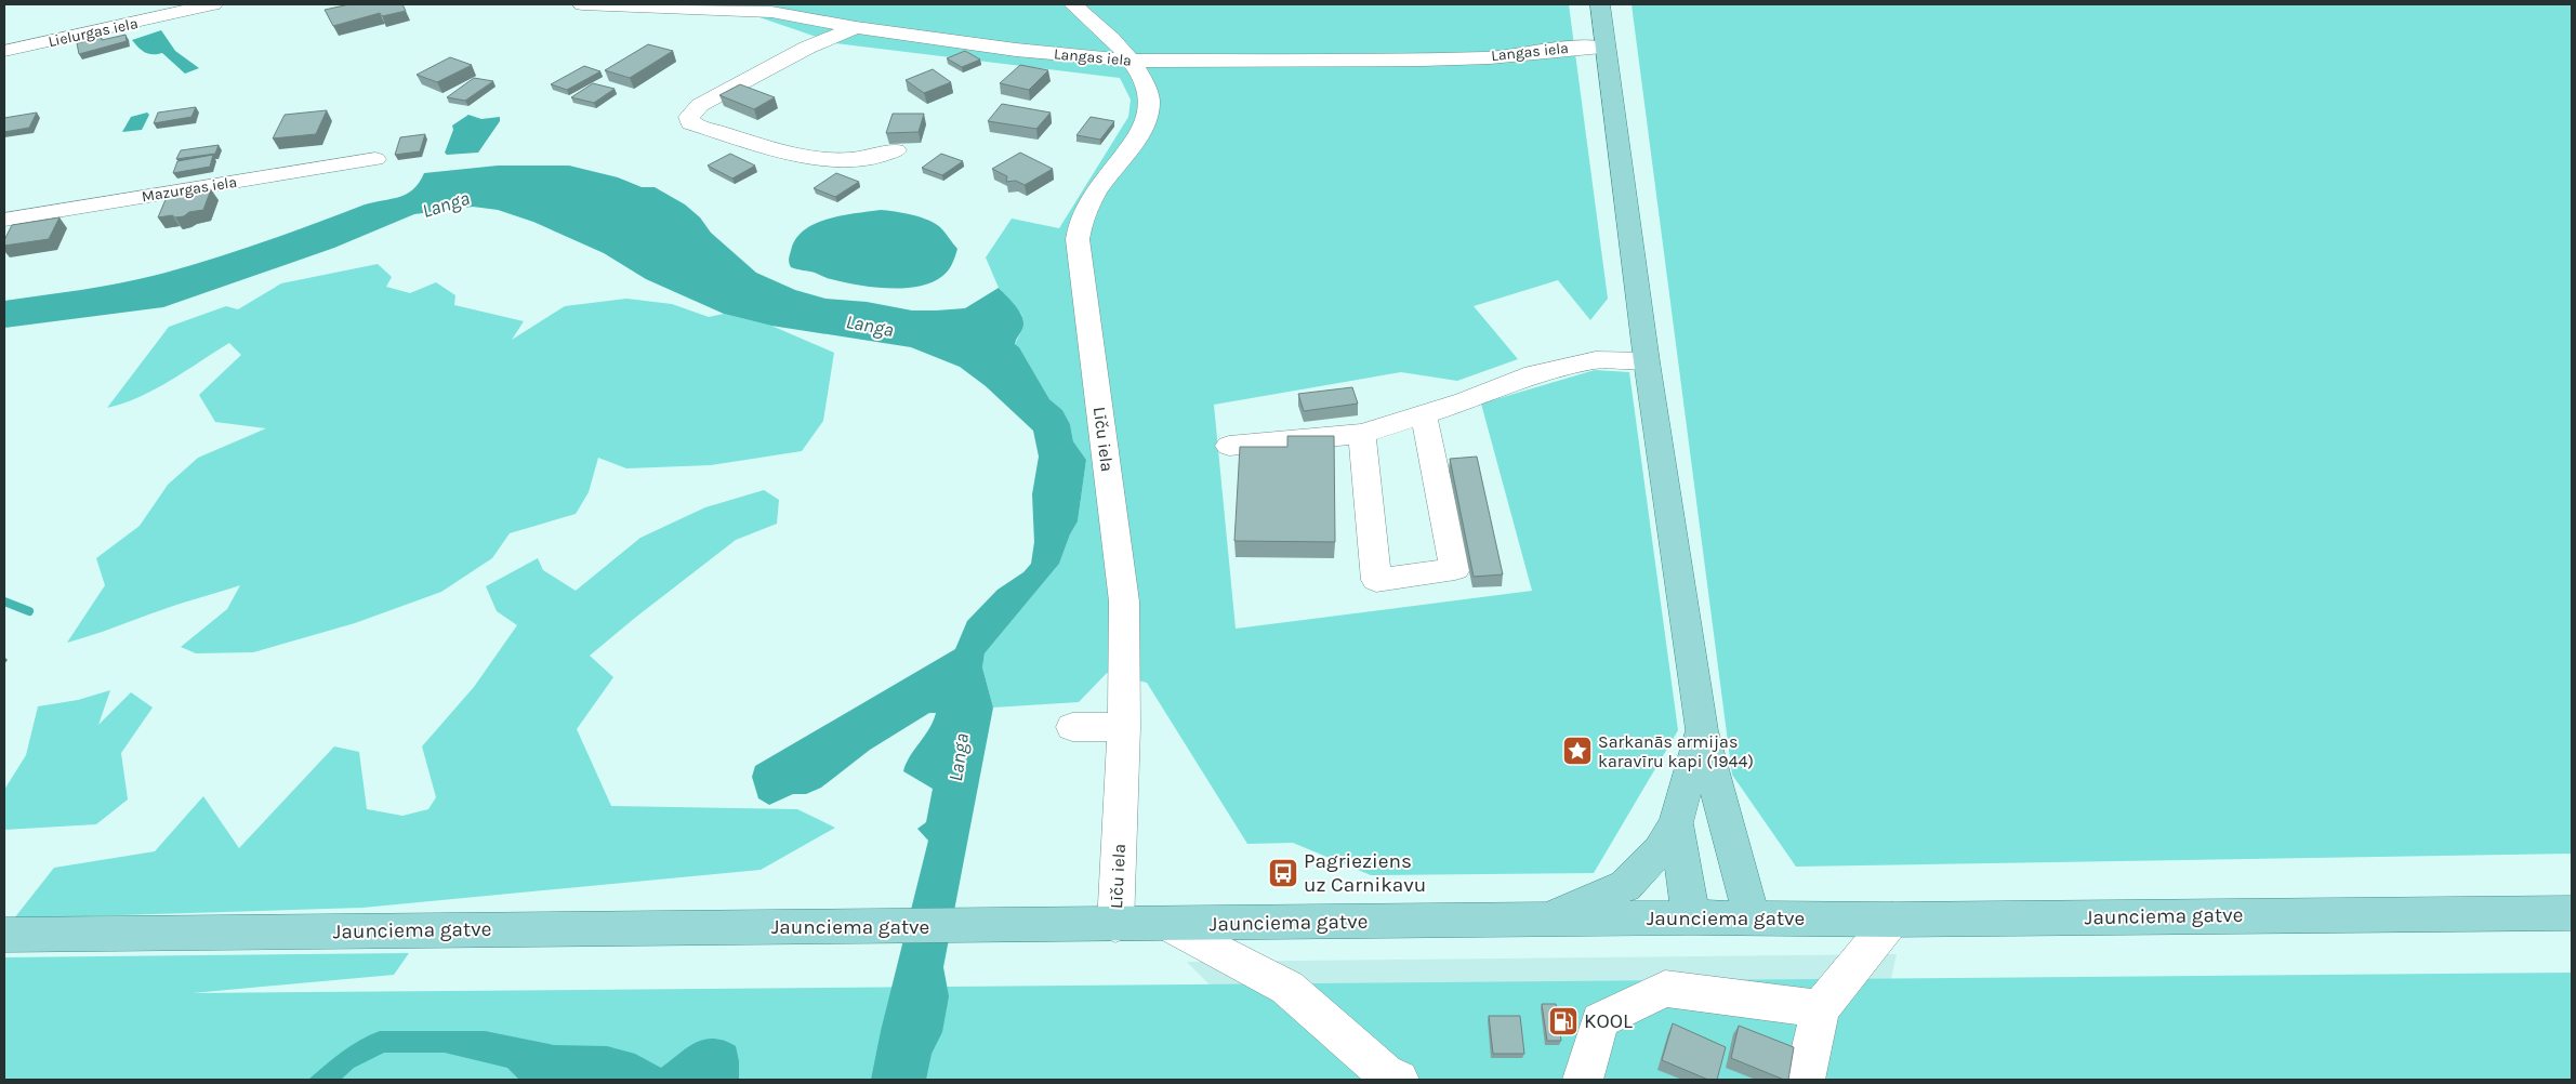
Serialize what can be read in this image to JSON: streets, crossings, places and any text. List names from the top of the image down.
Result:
{
  "streets": {
    "main road": ["Jaunciema gatve"],
    "street": [
      "Lielurgas iela",
      "Langas iela",
      "Mazurgas iela",
      "Līču iela"
    ]
  },
  "crossings": [
    ["Līču iela", "Jaunciema gatve"]
  ],
  "water": ["Langa"],
  "places": {
    "place": ["Sarkanās armijas karavīru kapi (1944)"],
    "bus stop": ["Pagrieziens uz Carnikavu"],
    "fuel station": ["KOOL"]
  }
}
